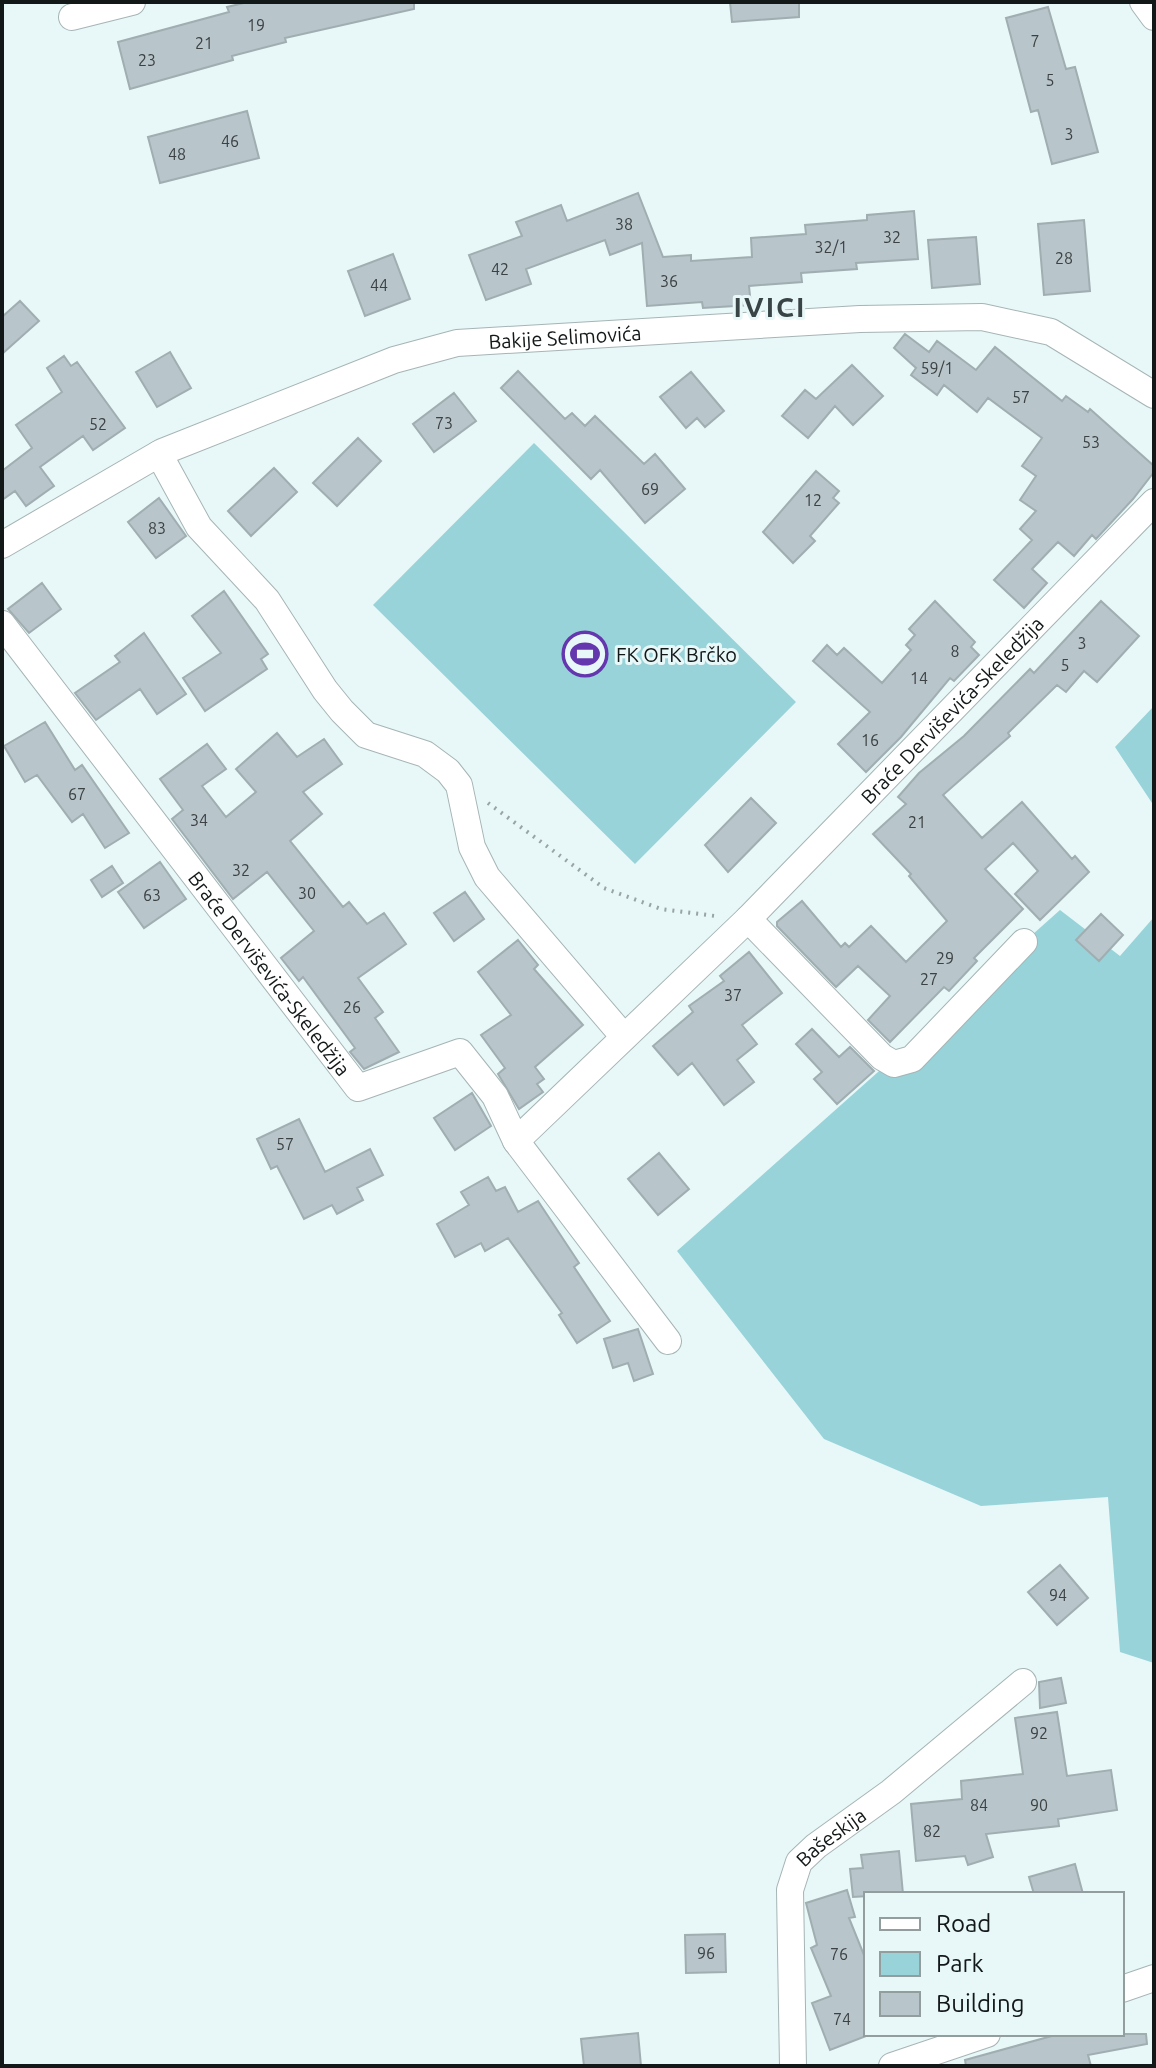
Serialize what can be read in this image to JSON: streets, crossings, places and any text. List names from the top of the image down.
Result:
{
  "streets": {
    "street": ["Bakije Selimovića", "Braće Derviševića-Skeledžija", "Bašeskija"]
  },
  "districts": ["IVICI"],
  "places": {
    "sports": ["FK OFK Brčko"]
  },
  "house_numbers": [
    "19",
    "7",
    "21",
    "23",
    "5",
    "3",
    "46",
    "48",
    "38",
    "32",
    "32/1",
    "28",
    "42",
    "36",
    "44",
    "59/1",
    "57",
    "73",
    "52",
    "53",
    "69",
    "12",
    "83",
    "3",
    "8",
    "5",
    "14",
    "16",
    "67",
    "34",
    "21",
    "32",
    "30",
    "63",
    "29",
    "27",
    "37",
    "26",
    "57",
    "94",
    "92",
    "84",
    "90",
    "82",
    "96",
    "76",
    "74"
  ],
  "legend": ["Road", "Park", "Building"]
}
